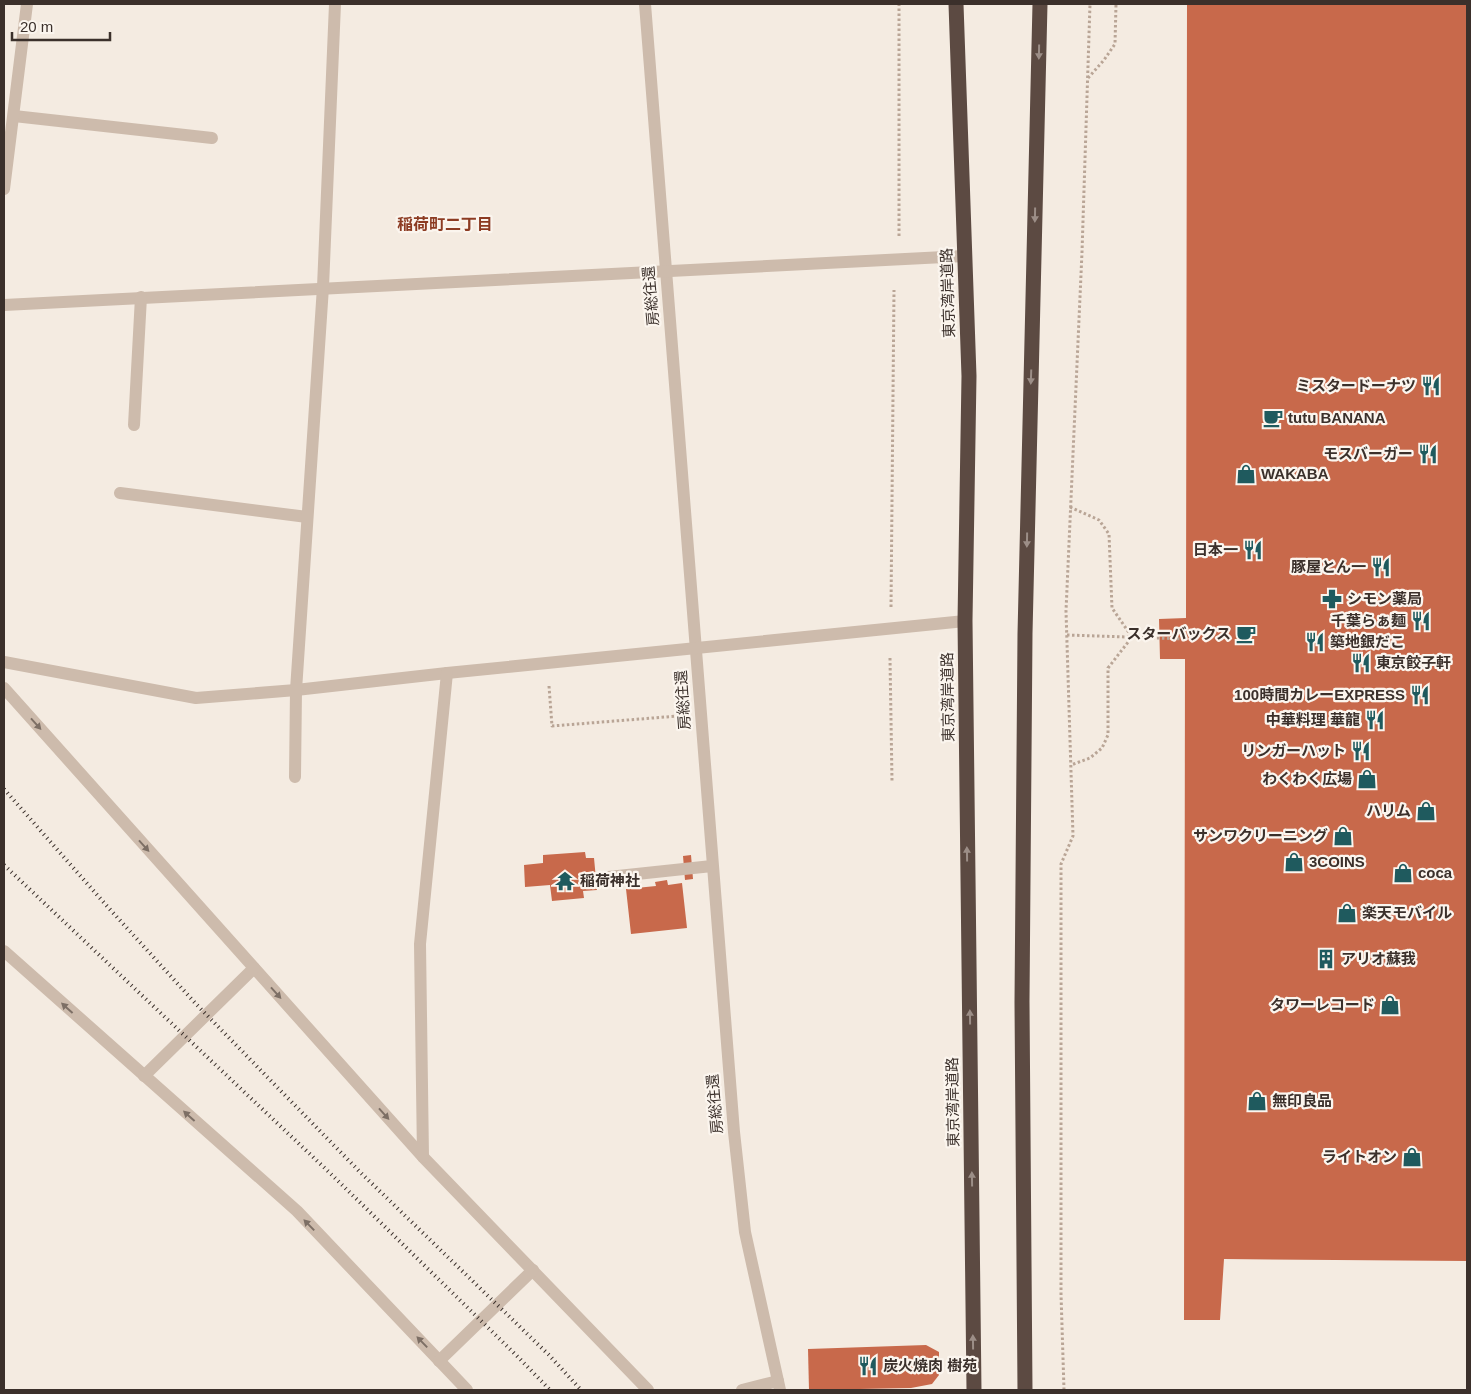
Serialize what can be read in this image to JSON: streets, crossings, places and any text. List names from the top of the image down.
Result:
{
  "streets": {
    "highway": ["東京湾岸道路"],
    "street": ["房総往還"]
  },
  "districts": ["稲荷町二丁目"],
  "places": {
    "restaurant": [
      "ミスタードーナツ",
      "モスバーガー",
      "日本一",
      "豚屋とん一",
      "千葉らぁ麺",
      "築地銀だこ",
      "東京餃子軒",
      "100時間カレーEXPRESS",
      "中華料理 華龍",
      "リンガーハット",
      "炭火焼肉 樹苑"
    ],
    "cafe": ["tutu BANANA", "スターバックス"],
    "shop": [
      "WAKABA",
      "わくわく広場",
      "ハリム",
      "サンワクリーニング",
      "3COINS",
      "coca",
      "楽天モバイル",
      "タワーレコード",
      "無印良品",
      "ライトオン"
    ],
    "pharmacy": ["シモン薬局"],
    "temple": ["稲荷神社"],
    "building": ["アリオ蘇我"]
  },
  "scale_bar": "20 m"
}
